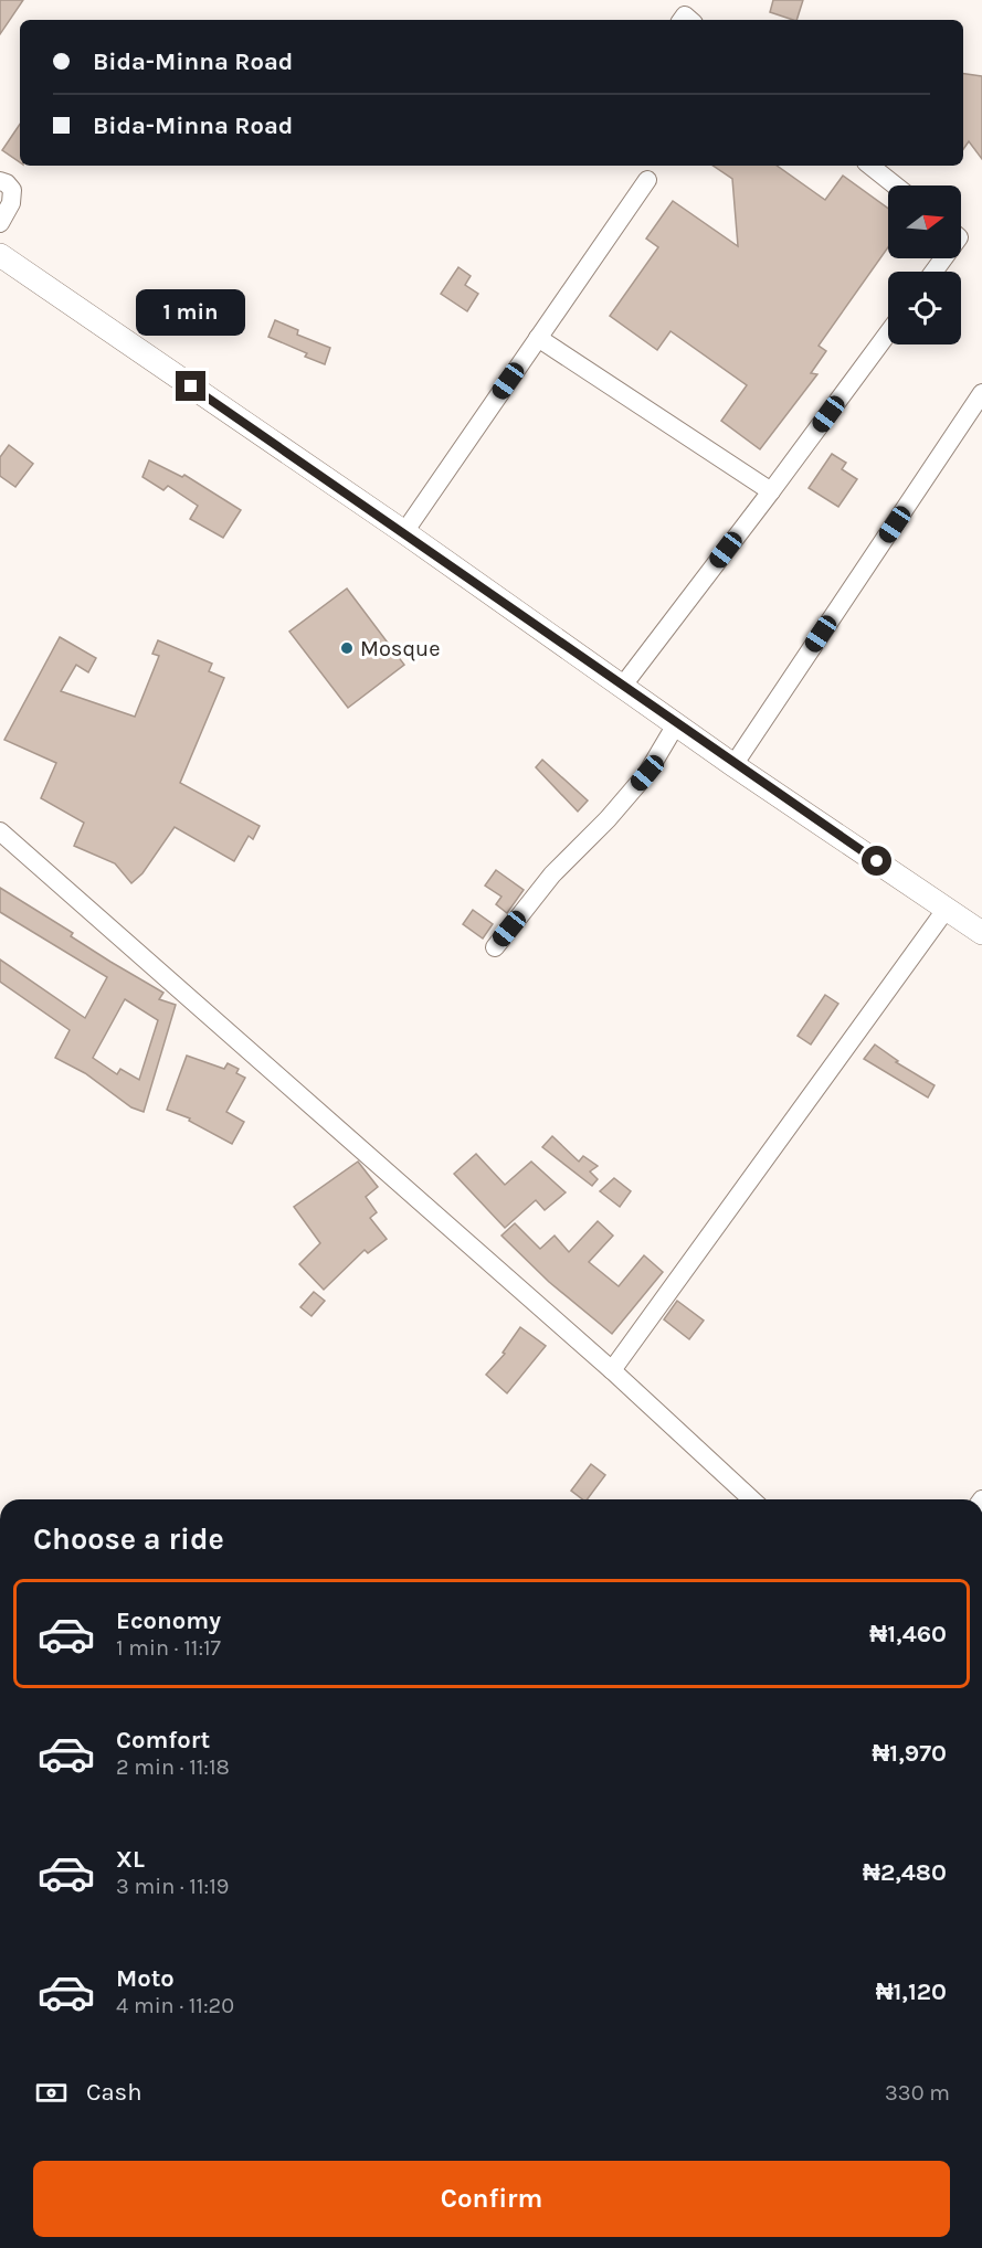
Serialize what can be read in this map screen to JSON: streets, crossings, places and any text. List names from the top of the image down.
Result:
{
  "places": ["Mosque"],
  "north": "right",
  "page": {
    "banner": ["Bida-Minna Road", "Bida-Minna Road"],
    "bubble": "1 min",
    "heading": "Choose a ride",
    "list": [
      {
        "name": "Economy",
        "note": "1 min · 11:17",
        "value": "₦1,460"
      },
      {
        "name": "Comfort",
        "note": "2 min · 11:18",
        "value": "₦1,970"
      },
      {
        "name": "XL",
        "note": "3 min · 11:19",
        "value": "₦2,480"
      },
      {
        "name": "Moto",
        "note": "4 min · 11:20",
        "value": "₦1,120"
      }
    ],
    "pay": ["Cash", "330 m"],
    "buttons": "Confirm"
  }
}
